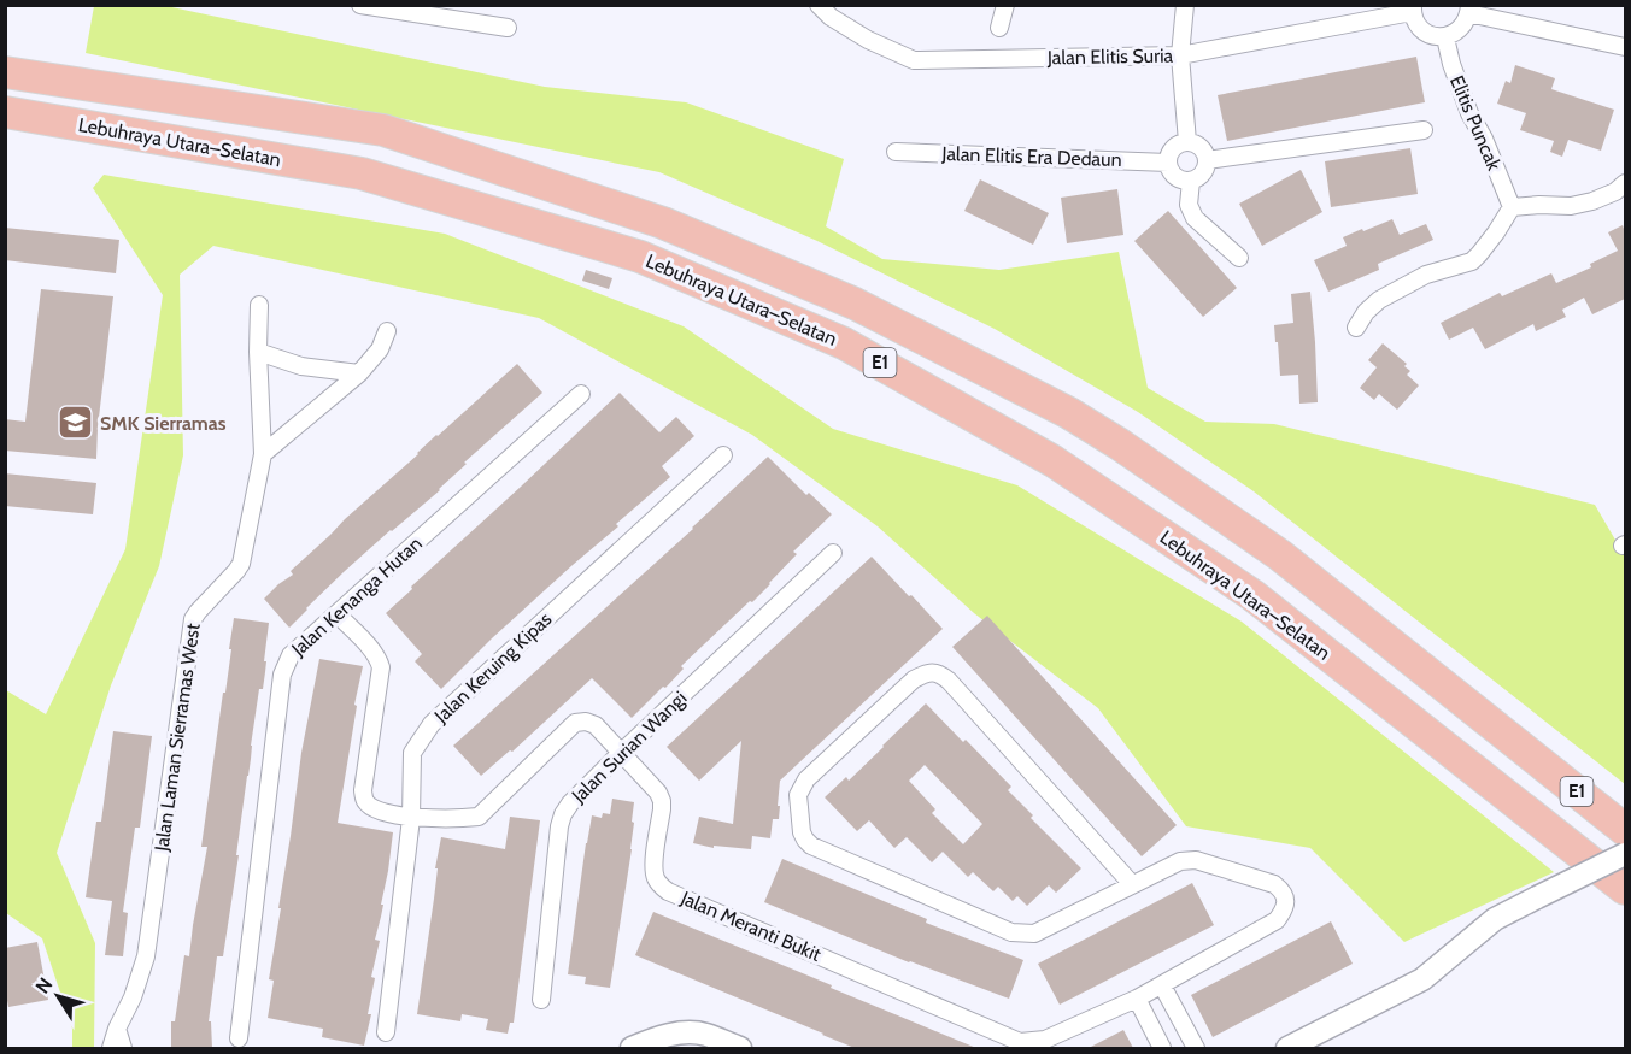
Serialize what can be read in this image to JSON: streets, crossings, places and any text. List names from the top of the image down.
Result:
{
  "streets": {
    "highway": ["Lebuhraya Utara–Selatan", "E1"],
    "street": [
      "Jalan Elitis Suria",
      "Elitis Puncak",
      "Jalan Elitis Era Dedaun",
      "Jalan Kenanga Hutan",
      "Jalan Keruing Kipas",
      "Jalan Laman Sierramas West",
      "Jalan Surian Wangi",
      "Jalan Meranti Bukit"
    ]
  },
  "crossings": [
    ["Jalan Kenanga Hutan", "Jalan Meranti Bukit"],
    ["Jalan Keruing Kipas", "Jalan Meranti Bukit"],
    ["Jalan Surian Wangi", "Jalan Meranti Bukit"]
  ],
  "places": {
    "school or university": ["SMK Sierramas"]
  },
  "north": "top left"
}
